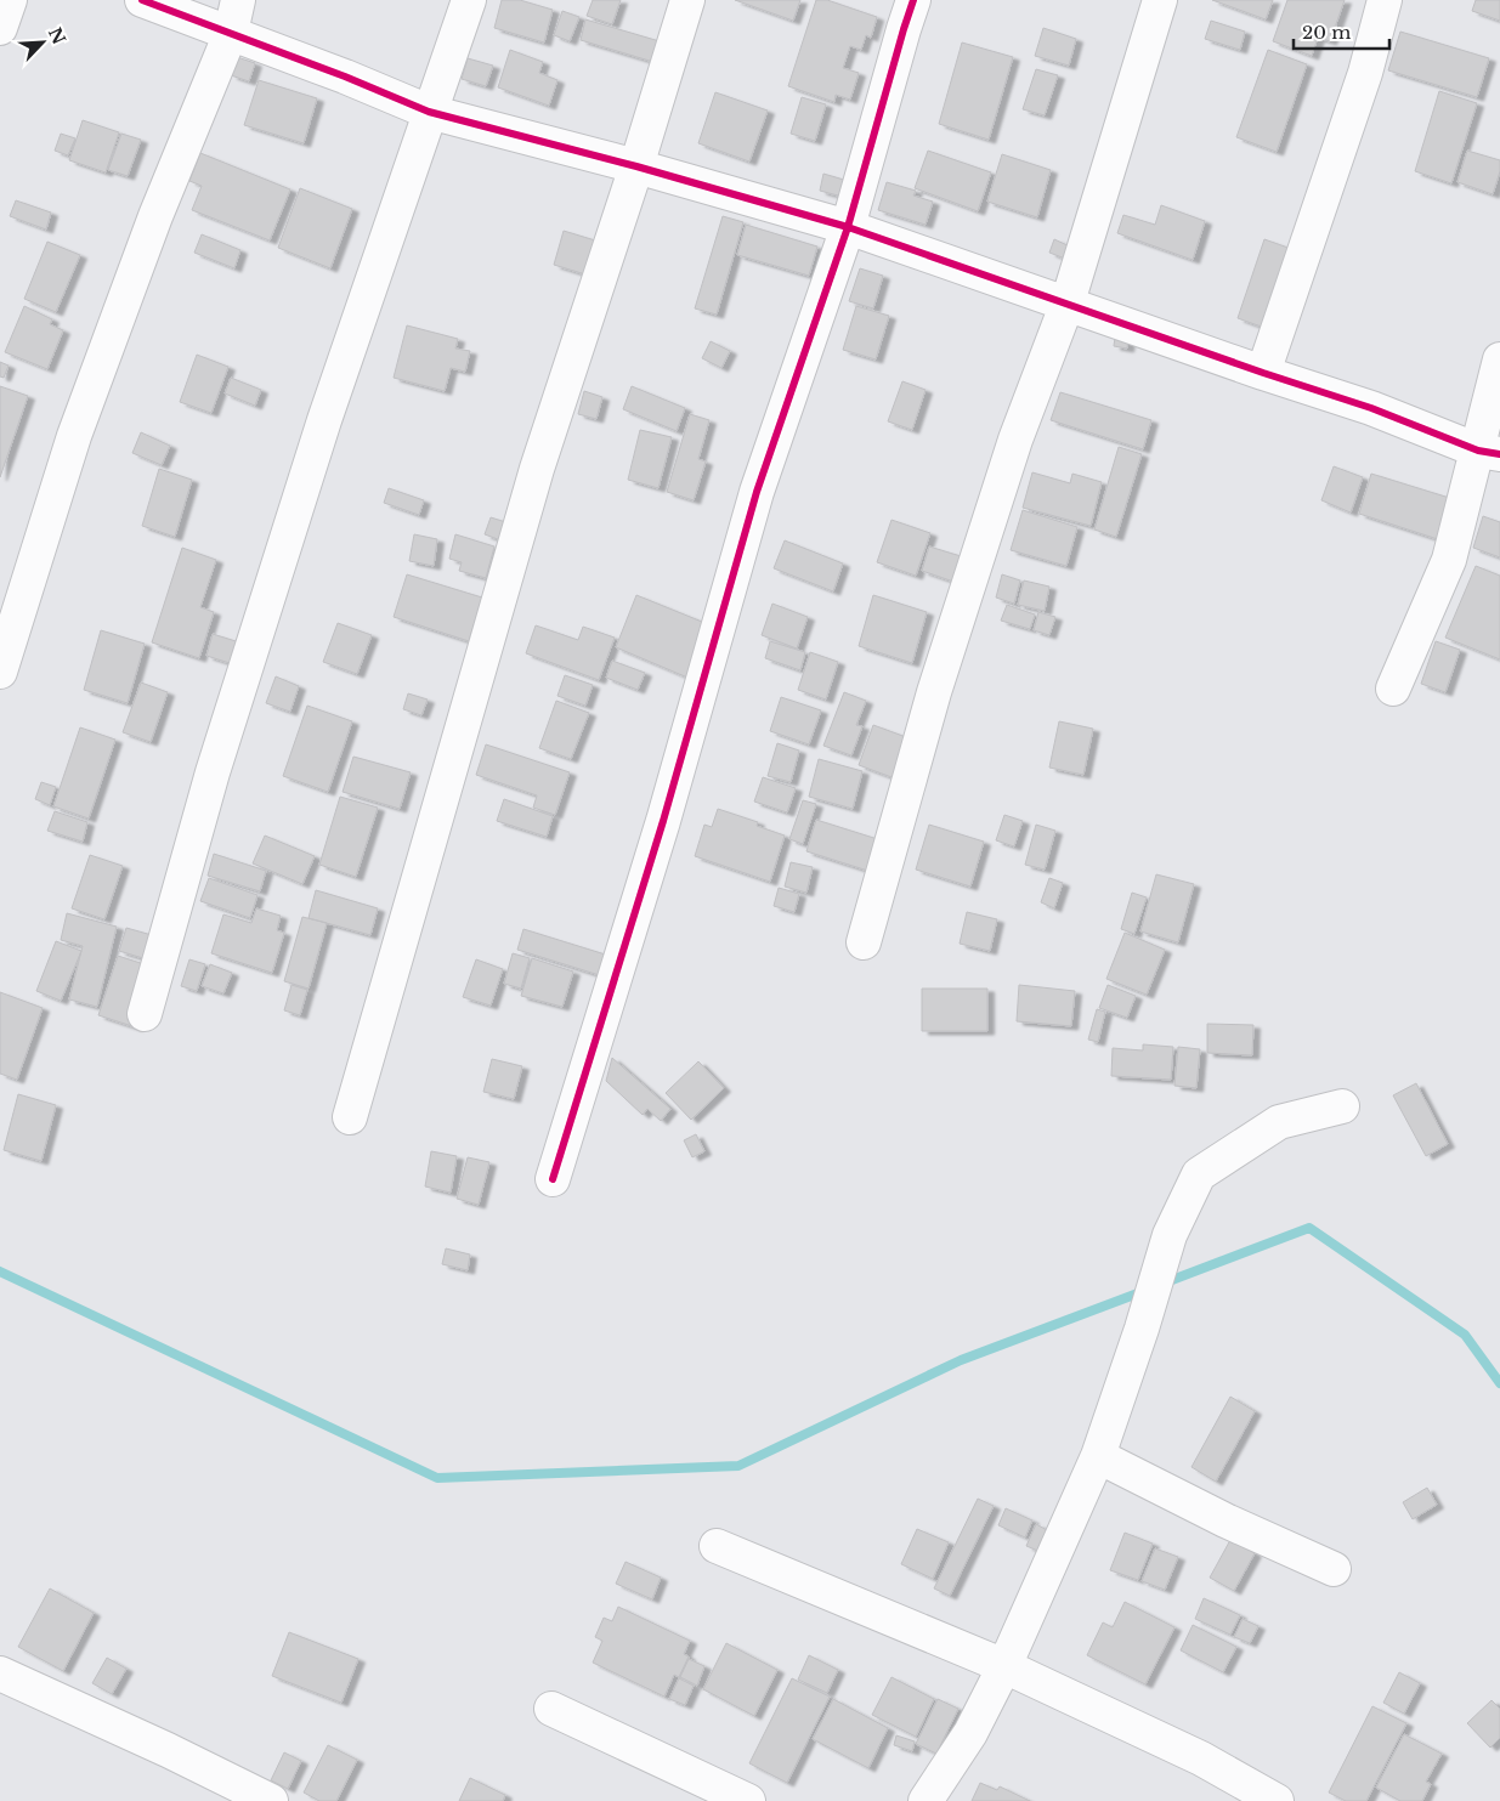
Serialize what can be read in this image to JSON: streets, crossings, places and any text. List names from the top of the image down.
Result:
{
  "scale_bar": "20 m",
  "north": "top right"
}
